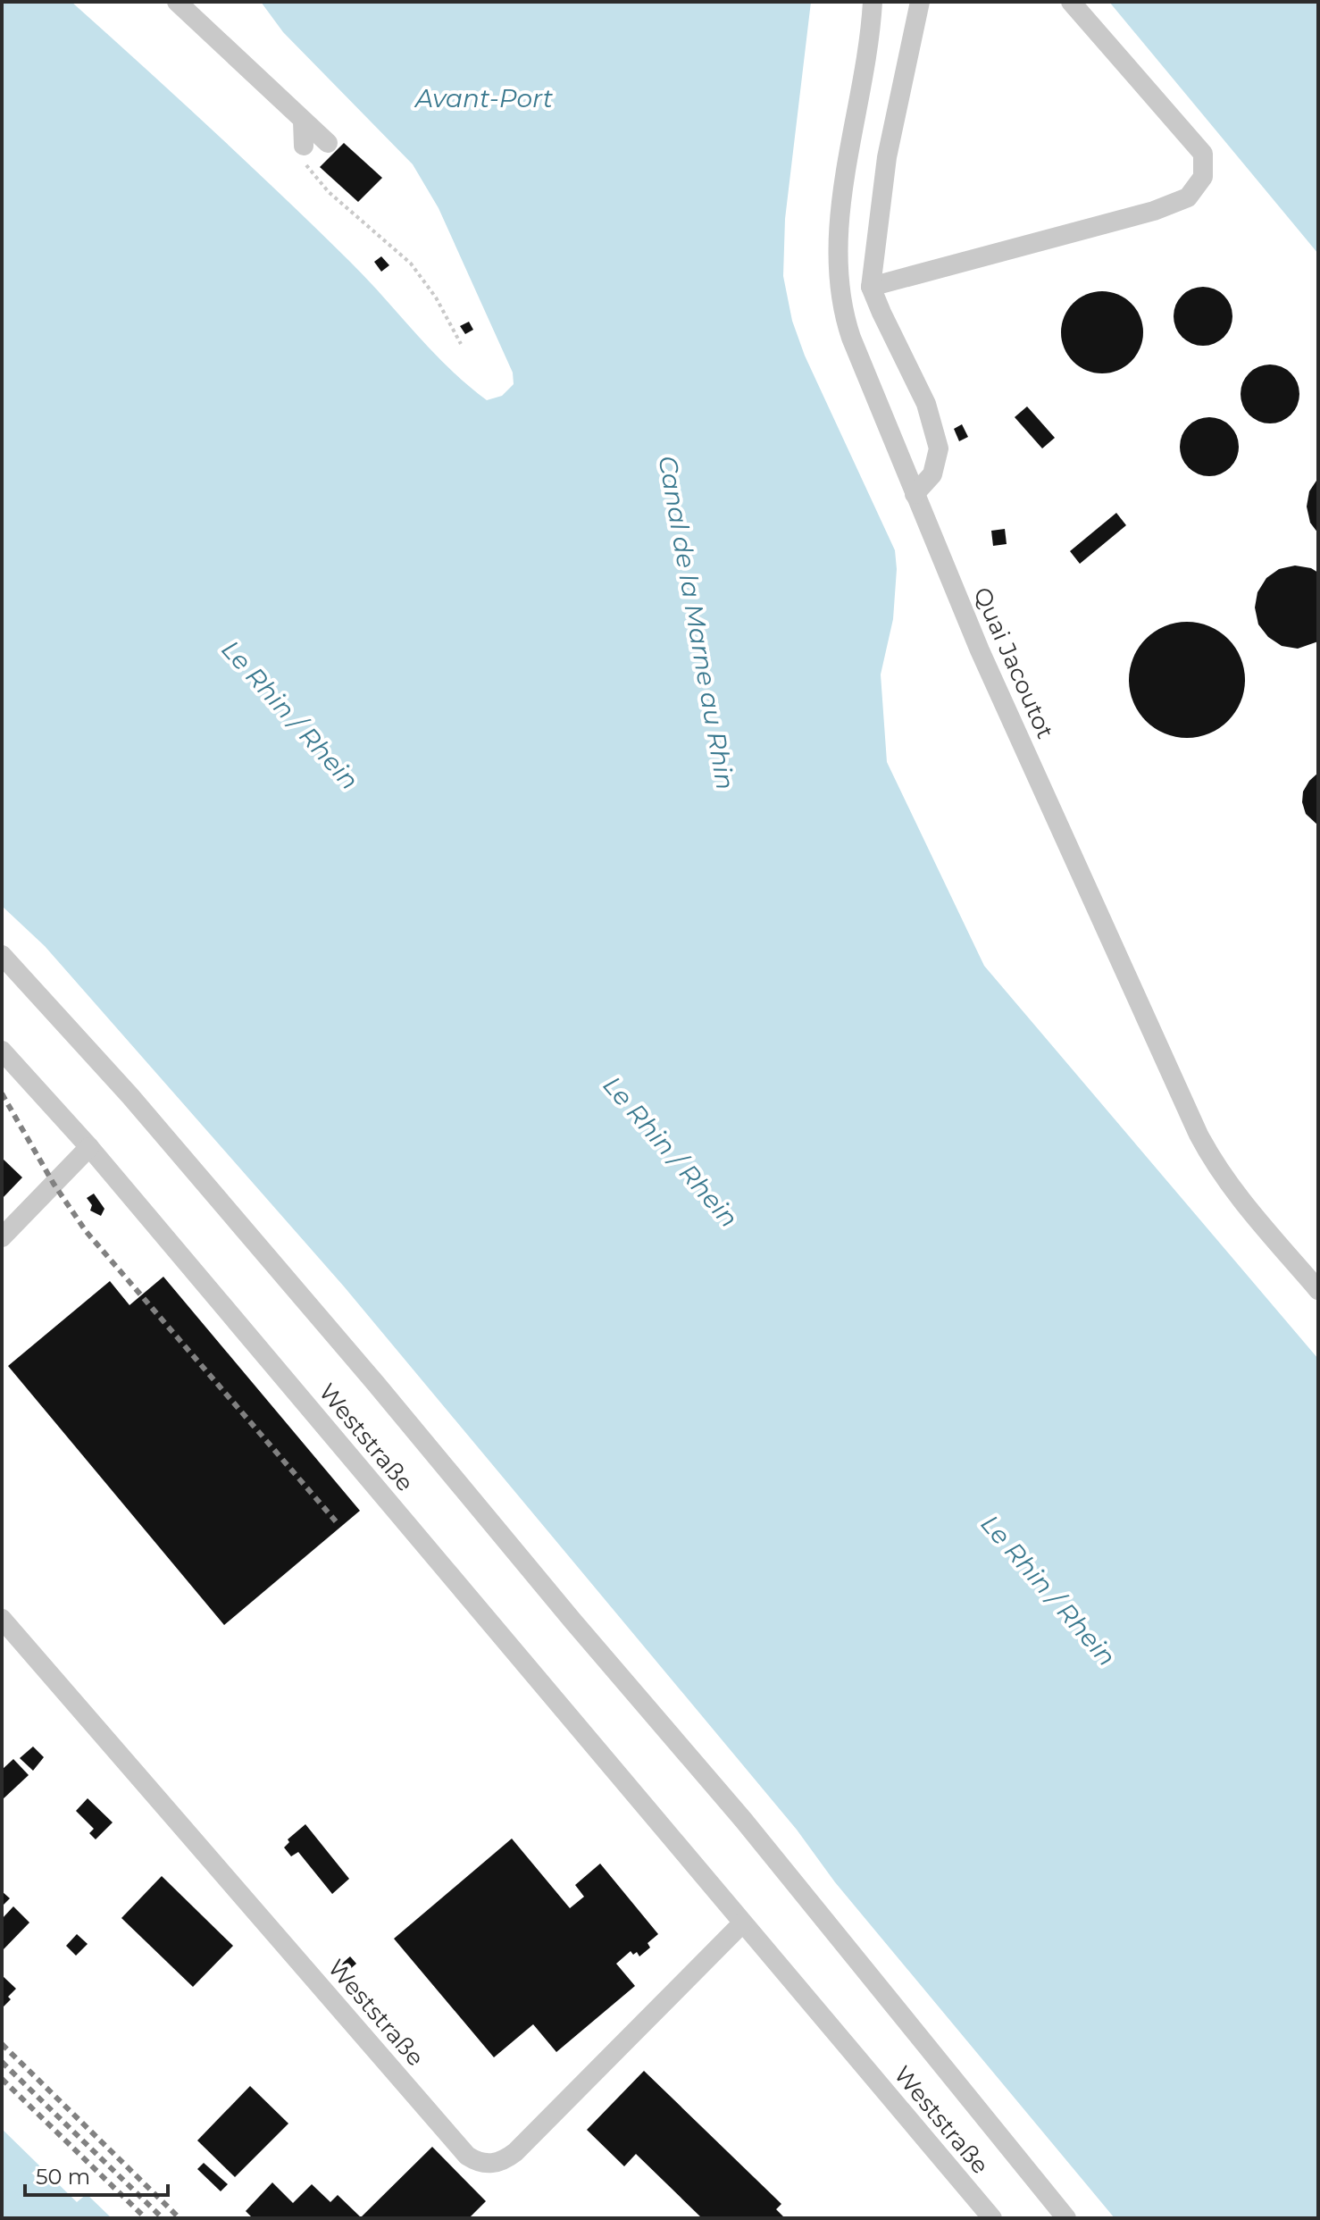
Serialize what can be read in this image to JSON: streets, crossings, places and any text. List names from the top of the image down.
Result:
{
  "streets": {
    "street": ["Quai Jacoutot", "Weststraße"]
  },
  "water": ["Avant-Port", "Canal de la Marne au Rhin", "Le Rhin / Rhein"],
  "scale_bar": "50 m"
}
